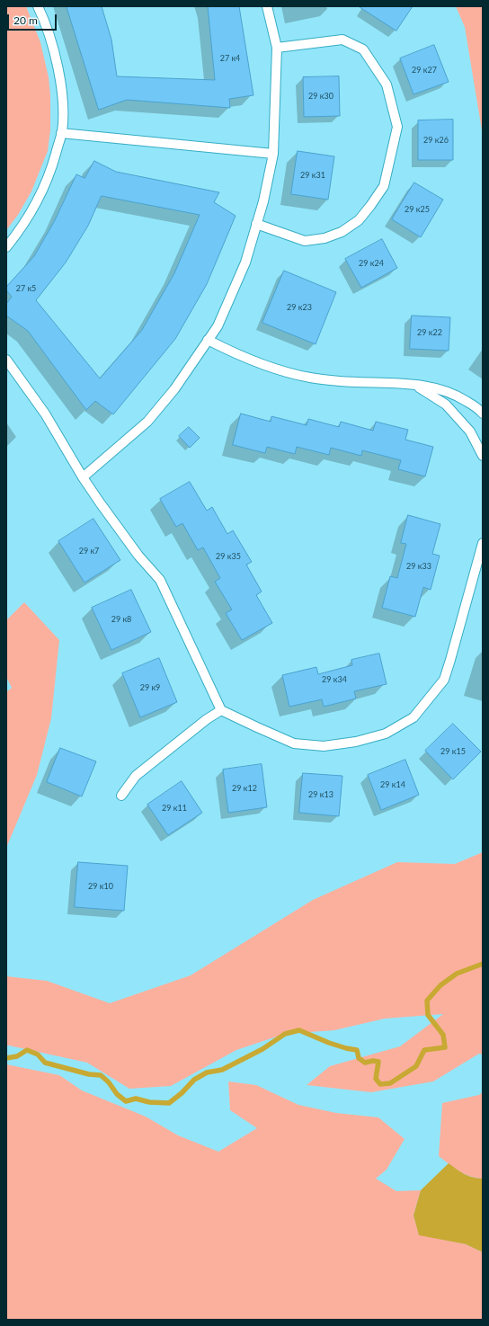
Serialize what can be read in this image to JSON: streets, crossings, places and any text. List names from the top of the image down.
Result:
{
  "house_numbers": [
    "27 к4",
    "29 к27",
    "29 к30",
    "29 к26",
    "29 к31",
    "29 к25",
    "29 к24",
    "27 к5",
    "29 к23",
    "29 к22",
    "29 к7",
    "29 к35",
    "29 к33",
    "29 к8",
    "29 к34",
    "29 к9",
    "29 к15",
    "29 к14",
    "29 к12",
    "29 к13",
    "29 к11",
    "29 к10"
  ],
  "scale_bar": "20 m"
}
